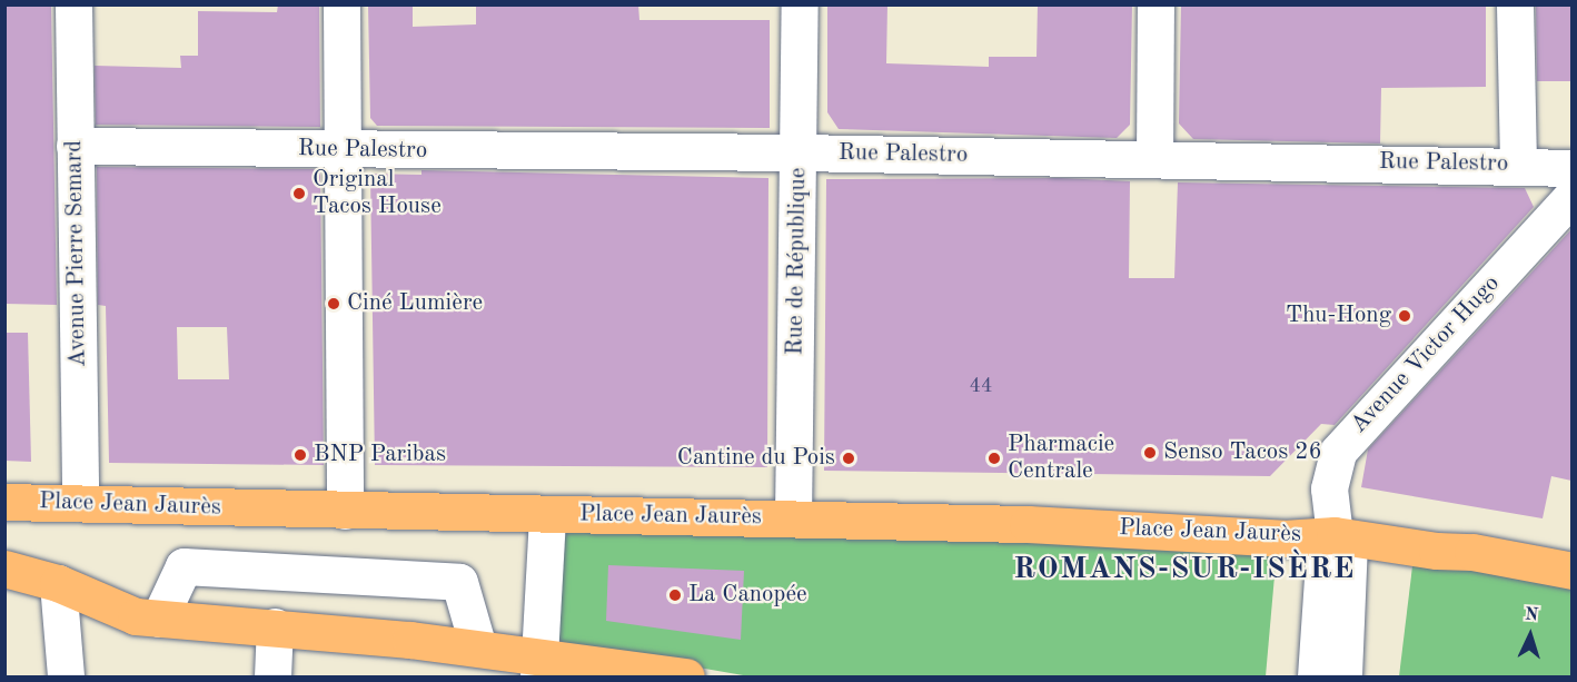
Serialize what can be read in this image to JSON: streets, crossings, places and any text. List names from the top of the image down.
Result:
{
  "streets": {
    "main road": ["Place Jean Jaurès"],
    "street": [
      "Rue Palestro",
      "Avenue Pierre Semard",
      "Rue de République",
      "Avenue Victor Hugo"
    ]
  },
  "crossings": [
    ["Rue Palestro", "Avenue Pierre Semard"],
    ["Rue Palestro", "Rue de République"],
    ["Avenue Pierre Semard", "Place Jean Jaurès"],
    ["Rue de République", "Place Jean Jaurès"],
    ["Avenue Victor Hugo", "Place Jean Jaurès"]
  ],
  "districts": ["ROMANS-SUR-ISÈRE"],
  "places": [
    "Original Tacos House",
    "Ciné Lumière",
    "Thu-Hong",
    "Senso Tacos 26",
    "BNP Paribas",
    "Cantine du Pois",
    "Pharmacie Centrale",
    "La Canopée"
  ],
  "house_numbers": ["44"],
  "north": "top"
}
